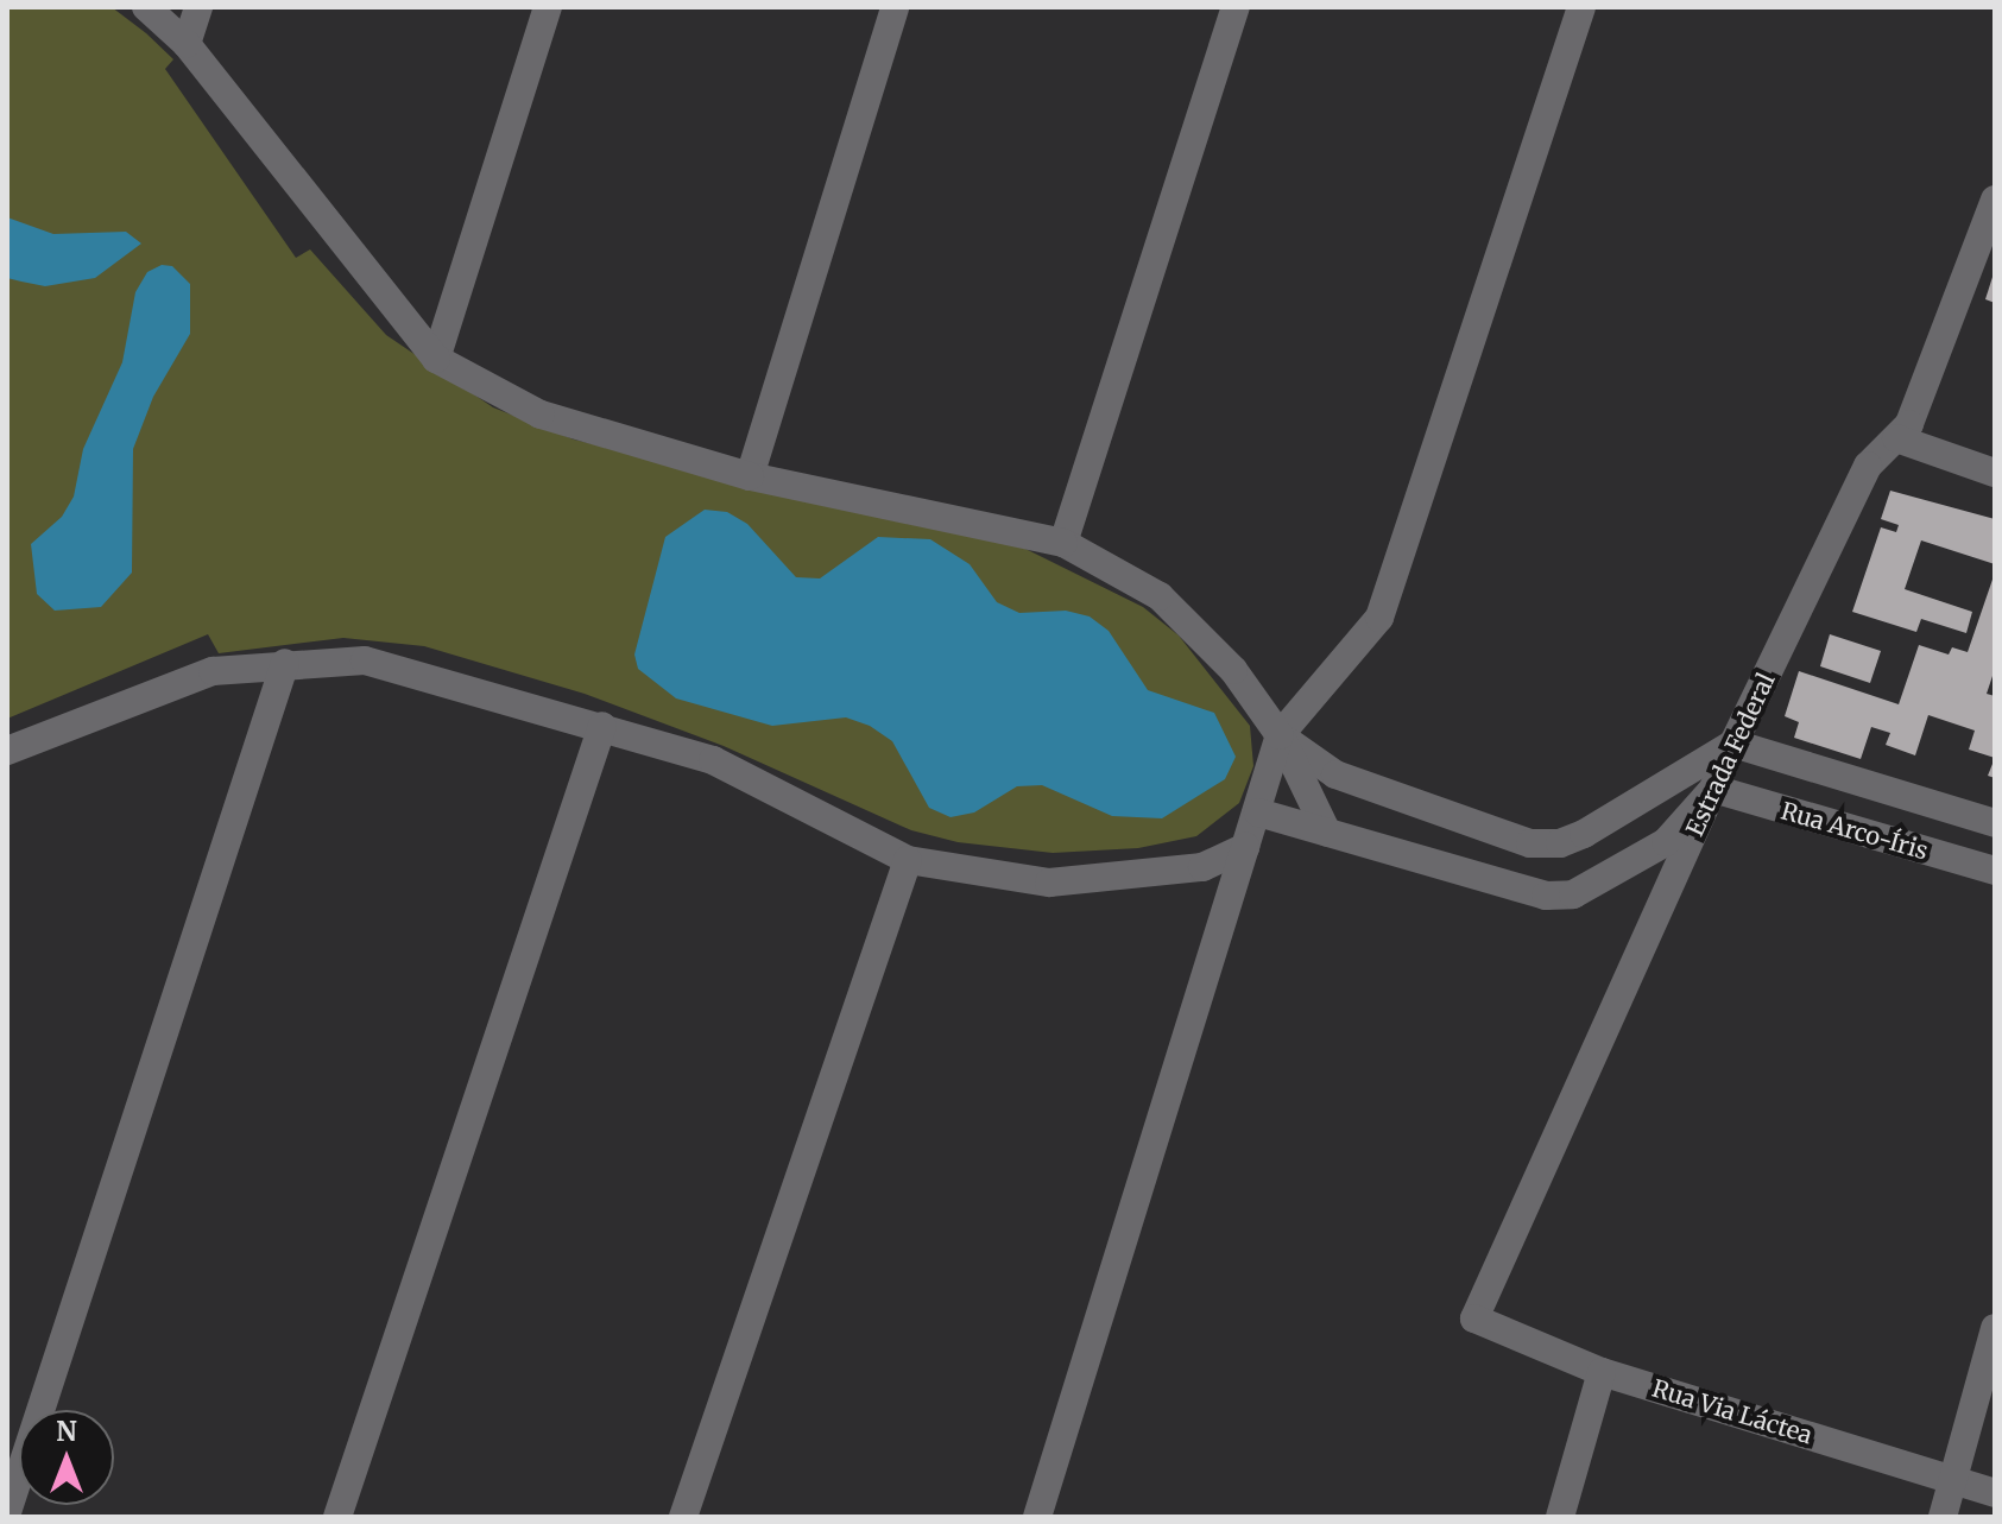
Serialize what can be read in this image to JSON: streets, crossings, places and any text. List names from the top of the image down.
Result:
{
  "streets": {
    "street": ["Estrada Federal", "Rua Arco-Íris", "Rua Via Láctea"]
  },
  "crossings": [
    ["Estrada Federal", "Rua Arco-Íris"],
    ["Estrada Federal", "Rua Via Láctea"]
  ],
  "north": "top"
}
